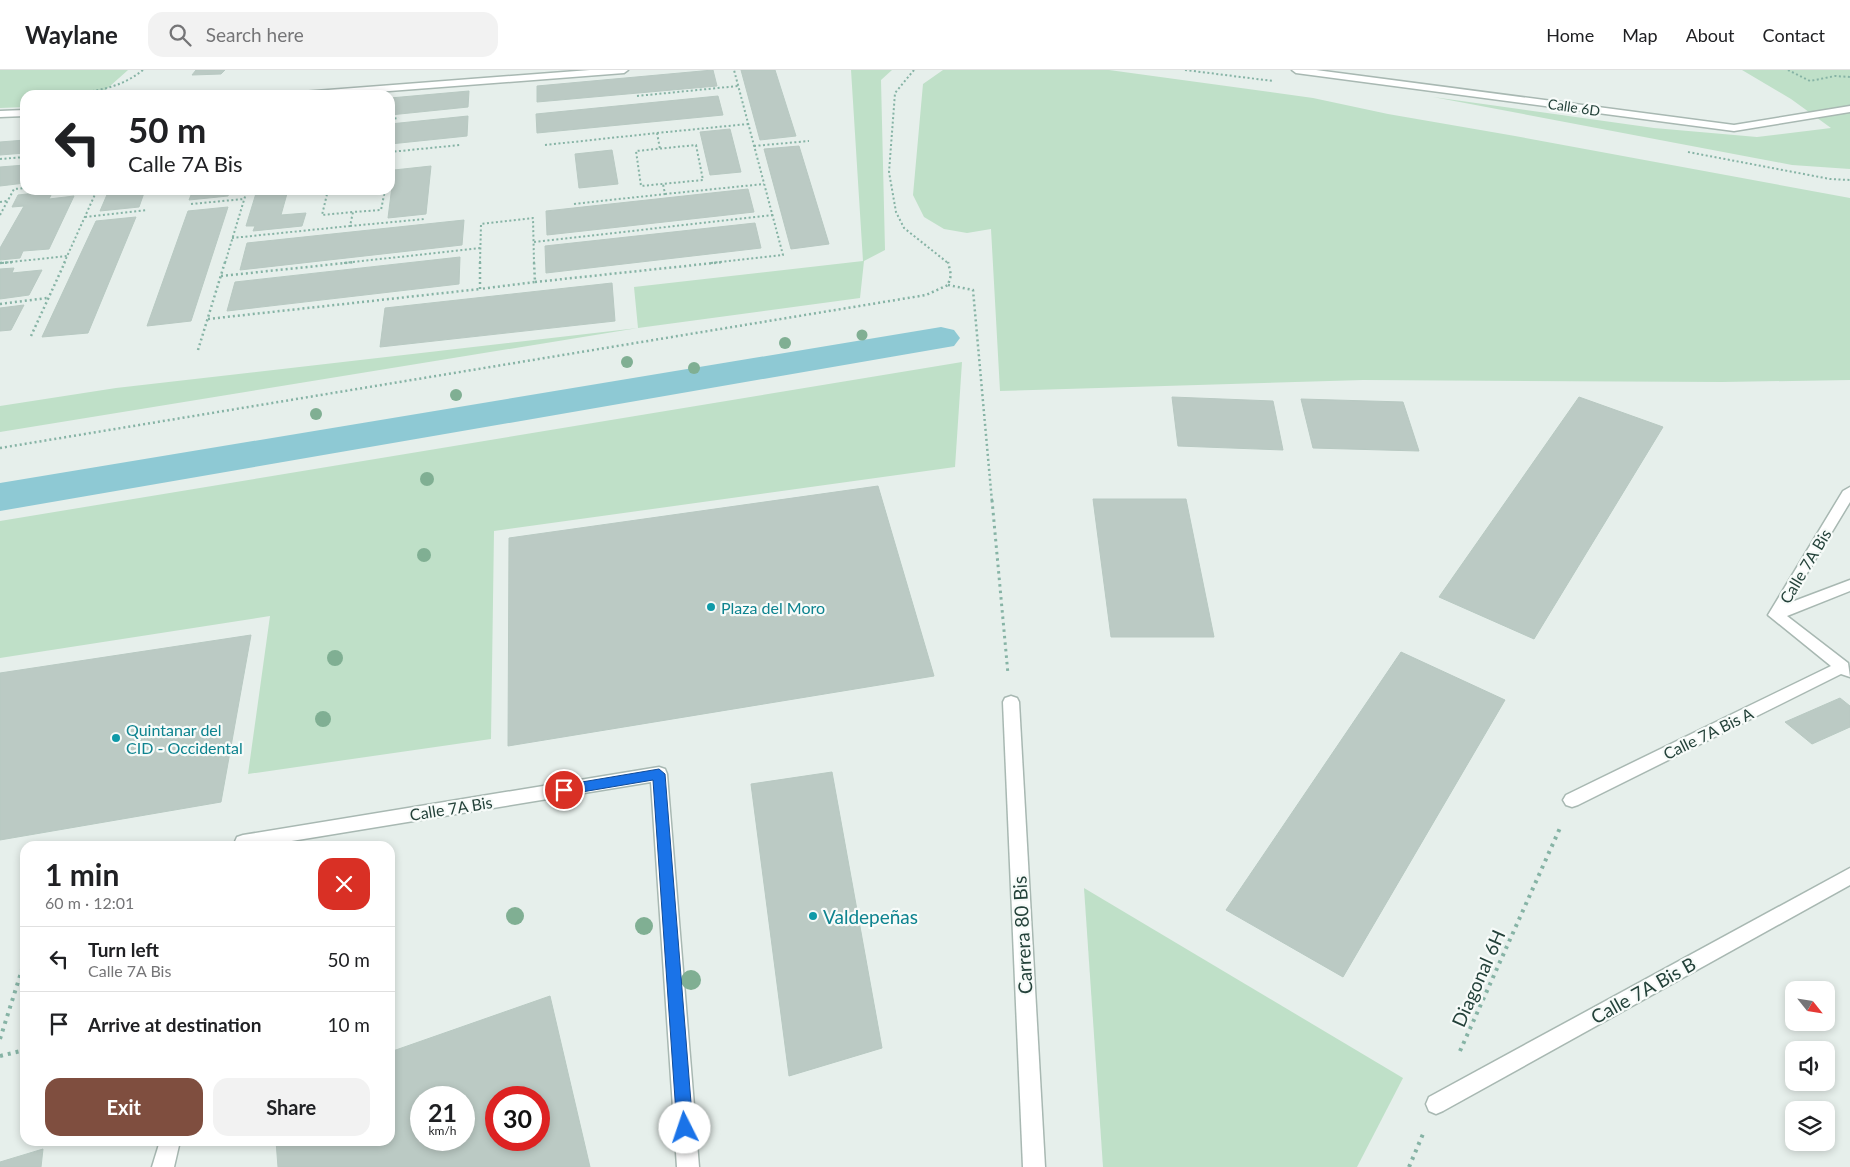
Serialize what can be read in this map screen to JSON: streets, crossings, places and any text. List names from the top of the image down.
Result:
{
  "streets": {
    "street": [
      "Calle 6D",
      "Calle 7A Bis",
      "Calle 7A Bis A",
      "Carrera 80 Bis",
      "Calle 7A Bis B"
    ],
    "path": ["Diagonal 6H"]
  },
  "crossings": [
    ["Calle 7A Bis A", "Diagonal 6H"],
    ["Diagonal 6H", "Calle 7A Bis B"]
  ],
  "places": ["Plaza del Moro", "Quintanar del CID - Occidental", "Valdepeñas"],
  "north": "bottom right",
  "page": {
    "header": "Waylane",
    "search": "Search here",
    "nav": [
      "Home",
      "Map",
      "About",
      "Contact"
    ],
    "turn": ["50 m", "Calle 7A Bis"],
    "heading": ["1 min", "60 m · 12:01"],
    "list": [
      {
        "name": "Turn left",
        "note": "Calle 7A Bis",
        "value": "50 m"
      },
      {
        "name": "Arrive at destination",
        "value": "10 m"
      }
    ],
    "buttons": ["Exit", "Share"],
    "speed": "21 km/h",
    "limit": "30"
  }
}
